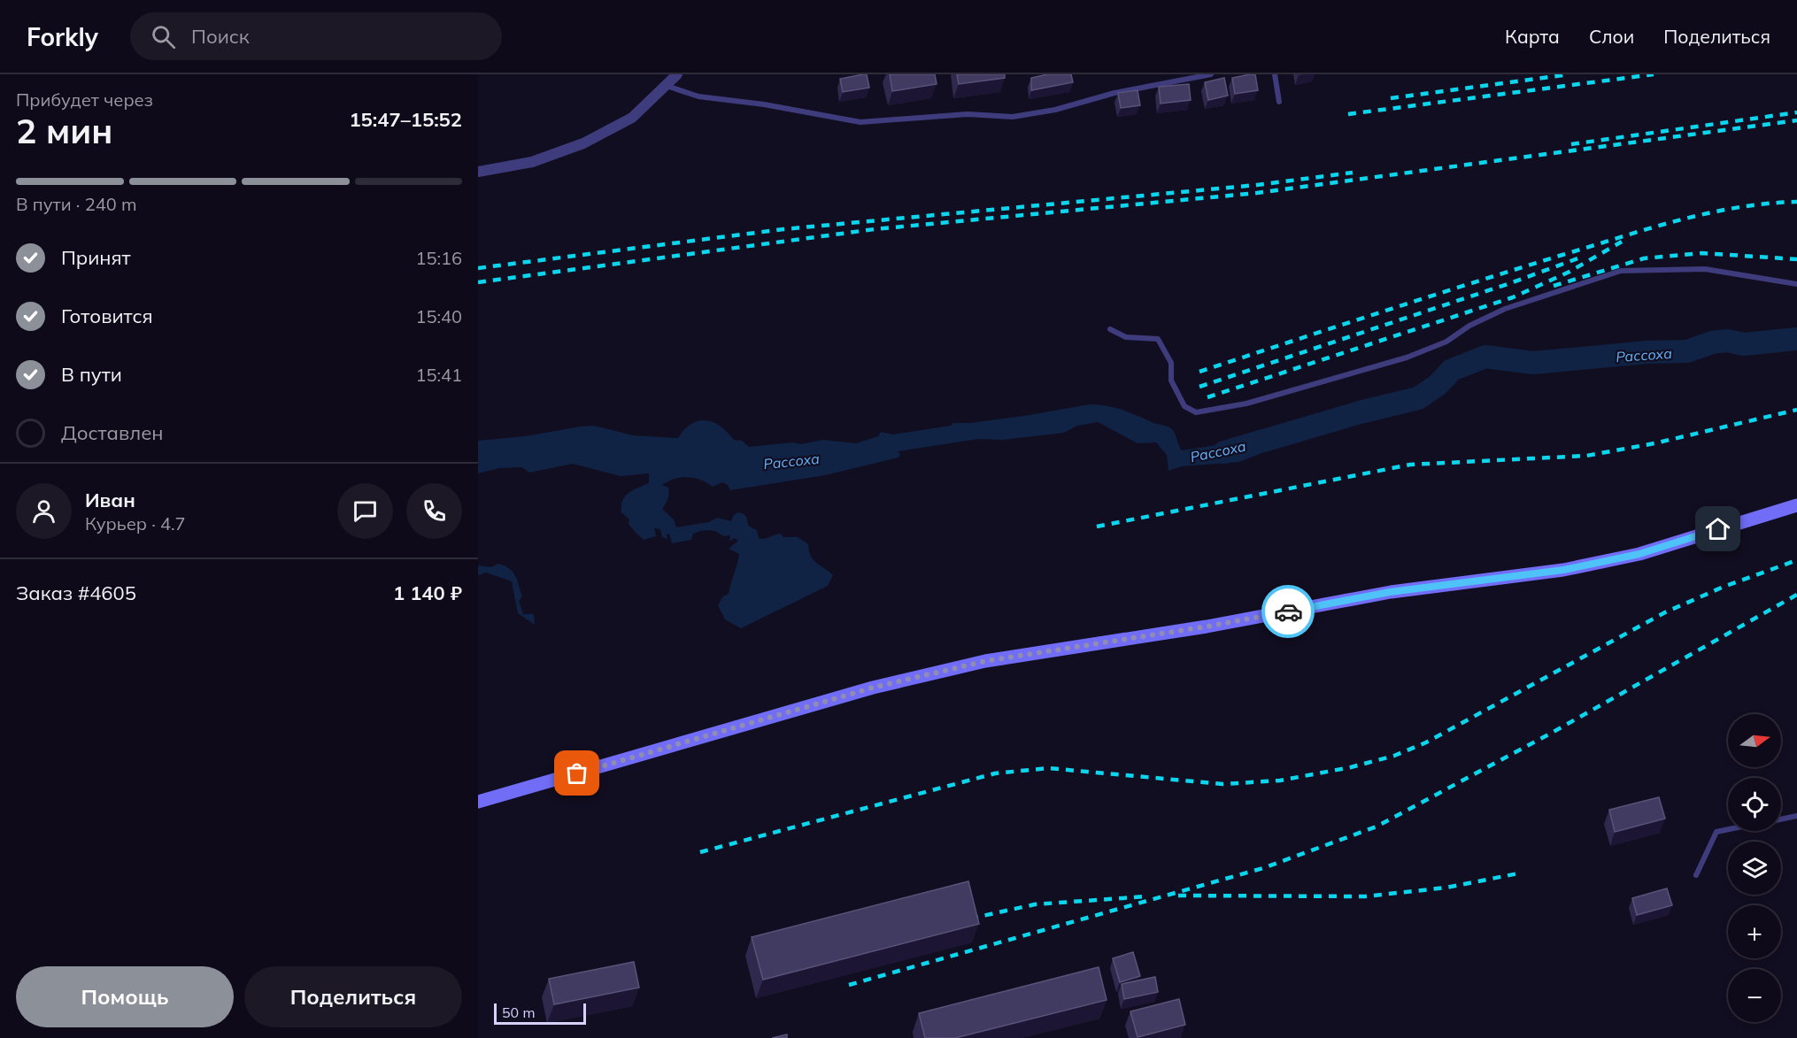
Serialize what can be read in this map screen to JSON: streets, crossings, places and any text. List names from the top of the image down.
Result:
{
  "water": ["Рассоха"],
  "scale_bar": "50 m",
  "north": "right",
  "page": {
    "header": "Forkly",
    "search": "Поиск",
    "nav": ["Карта", "Слои", "Поделиться"],
    "heading": ["2 мин", "Прибудет через", "15:47–15:52"],
    "panel": [
      "Иван",
      "Курьер · 4.7",
      "Заказ #4605",
      "1 140 ₽"
    ],
    "bar": "В пути · 240 m",
    "list": [
      ["Принят", "15:16"],
      ["Готовится", "15:40"],
      ["В пути", "15:41"],
      "Доставлен"
    ],
    "map_buttons": ["+", "−"],
    "buttons": ["Помощь", "Поделиться"],
    "scale": "50 m"
  }
}
